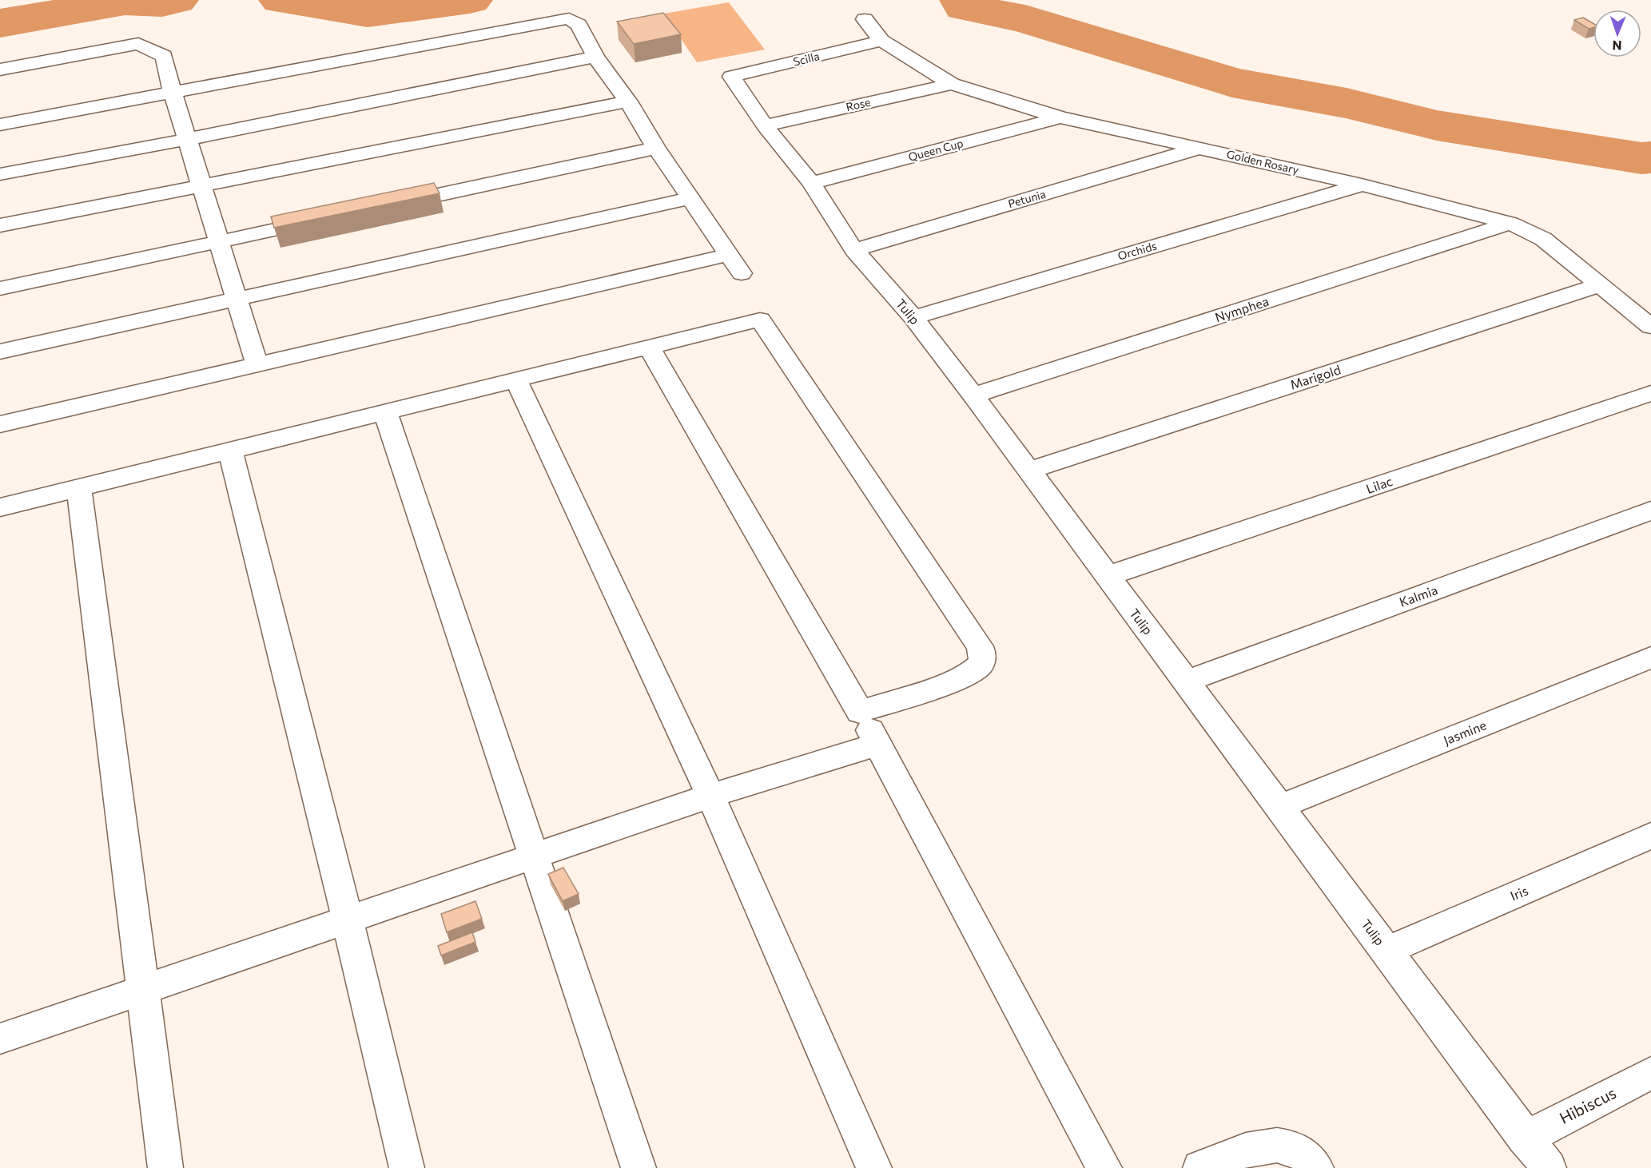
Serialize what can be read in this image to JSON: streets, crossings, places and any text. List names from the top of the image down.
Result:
{
  "streets": {
    "street": [
      "Scilla",
      "Rose",
      "Queen Cup",
      "Golden Rosary",
      "Petunia",
      "Orchids",
      "Nymphea",
      "Tulip",
      "Marigold",
      "Lilac",
      "Kalmia",
      "Jasmine",
      "Iris",
      "Hibiscus"
    ]
  },
  "crossings": [
    ["Scilla", "Golden Rosary"],
    ["Scilla", "Tulip"],
    ["Rose", "Golden Rosary"],
    ["Rose", "Tulip"],
    ["Queen Cup", "Golden Rosary"],
    ["Queen Cup", "Tulip"],
    ["Golden Rosary", "Petunia"],
    ["Golden Rosary", "Orchids"],
    ["Golden Rosary", "Nymphea"],
    ["Golden Rosary", "Marigold"],
    ["Petunia", "Tulip"],
    ["Orchids", "Tulip"],
    ["Nymphea", "Tulip"],
    ["Tulip", "Marigold"],
    ["Tulip", "Lilac"],
    ["Tulip", "Kalmia"],
    ["Tulip", "Jasmine"],
    ["Tulip", "Iris"],
    ["Tulip", "Hibiscus"]
  ],
  "north": "bottom"
}
